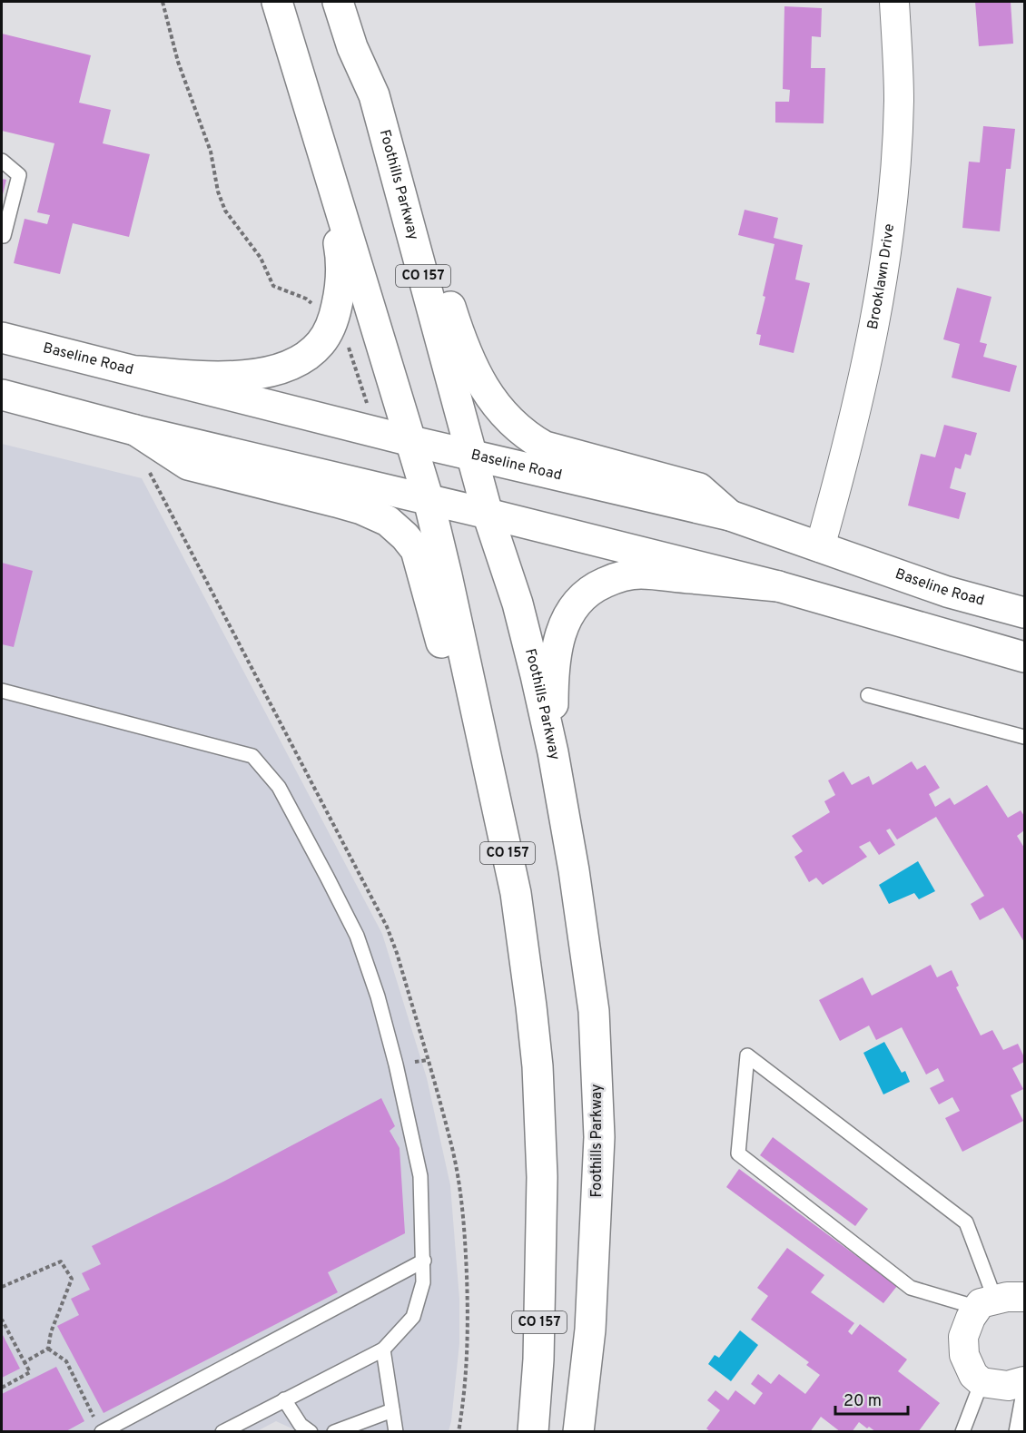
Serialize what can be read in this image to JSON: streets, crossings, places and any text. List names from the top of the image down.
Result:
{
  "streets": {
    "main road": ["Foothills Parkway", "CO 157", "Baseline Road"],
    "street": ["Brooklawn Drive"]
  },
  "crossings": [
    ["Foothills Parkway", "Baseline Road"],
    ["CO 157", "Baseline Road"],
    ["Brooklawn Drive", "Baseline Road"]
  ],
  "scale_bar": "20 m"
}
